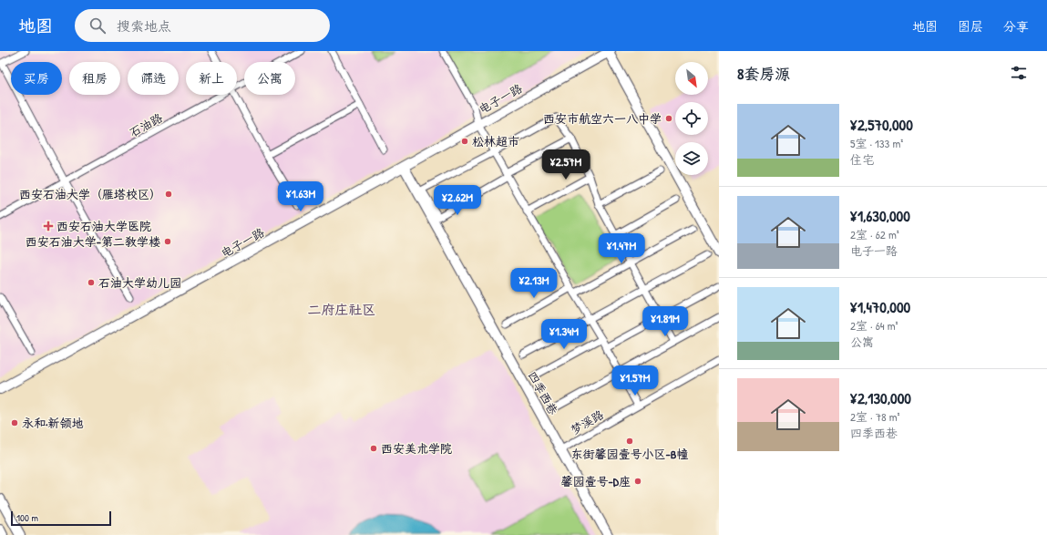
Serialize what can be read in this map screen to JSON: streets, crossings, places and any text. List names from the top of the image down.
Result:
{
  "streets": {
    "street": [
      "电子一路",
      "石油路",
      "四季西巷",
      "梦溪路"
    ]
  },
  "crossings": [
    ["电子一路", "四季西巷"],
    ["四季西巷", "梦溪路"]
  ],
  "districts": ["二府庄社区"],
  "places": {
    "other": [
      "西安市航空六一八中学",
      "松林超市",
      "西安石油大学（雁塔校区）",
      "西安石油大学-第二教学楼",
      "石油大学幼儿园",
      "永和·新领地",
      "东街馨园壹号小区-B幢",
      "西安美术学院",
      "馨园壹号-D座"
    ],
    "health": ["西安石油大学医院"]
  },
  "scale_bar": "100 m",
  "north": "bottom right",
  "page": {
    "header": "地图",
    "search": "搜索地点",
    "nav": ["地图", "图层", "分享"],
    "heading": "8套房源",
    "chip": [
      "买房",
      "租房",
      "筛选",
      "新上",
      "公寓"
    ],
    "list": [
      {
        "name": "¥2,570,000",
        "note": "5室 · 133 m² · 住宅"
      },
      {
        "name": "¥1,630,000",
        "note": "2室 · 62 m² · 电子一路"
      },
      {
        "name": "¥1,470,000",
        "note": "2室 · 64 m² · 公寓"
      },
      {
        "name": "¥2,130,000",
        "note": "2室 · 78 m² · 四季西巷"
      }
    ],
    "price": [
      "¥2.57M",
      "¥1.63M",
      "¥2.62M",
      "¥1.47M",
      "¥2.13M",
      "¥1.81M",
      "¥1.34M",
      "¥1.57M"
    ],
    "scale": "100 m"
  }
}
